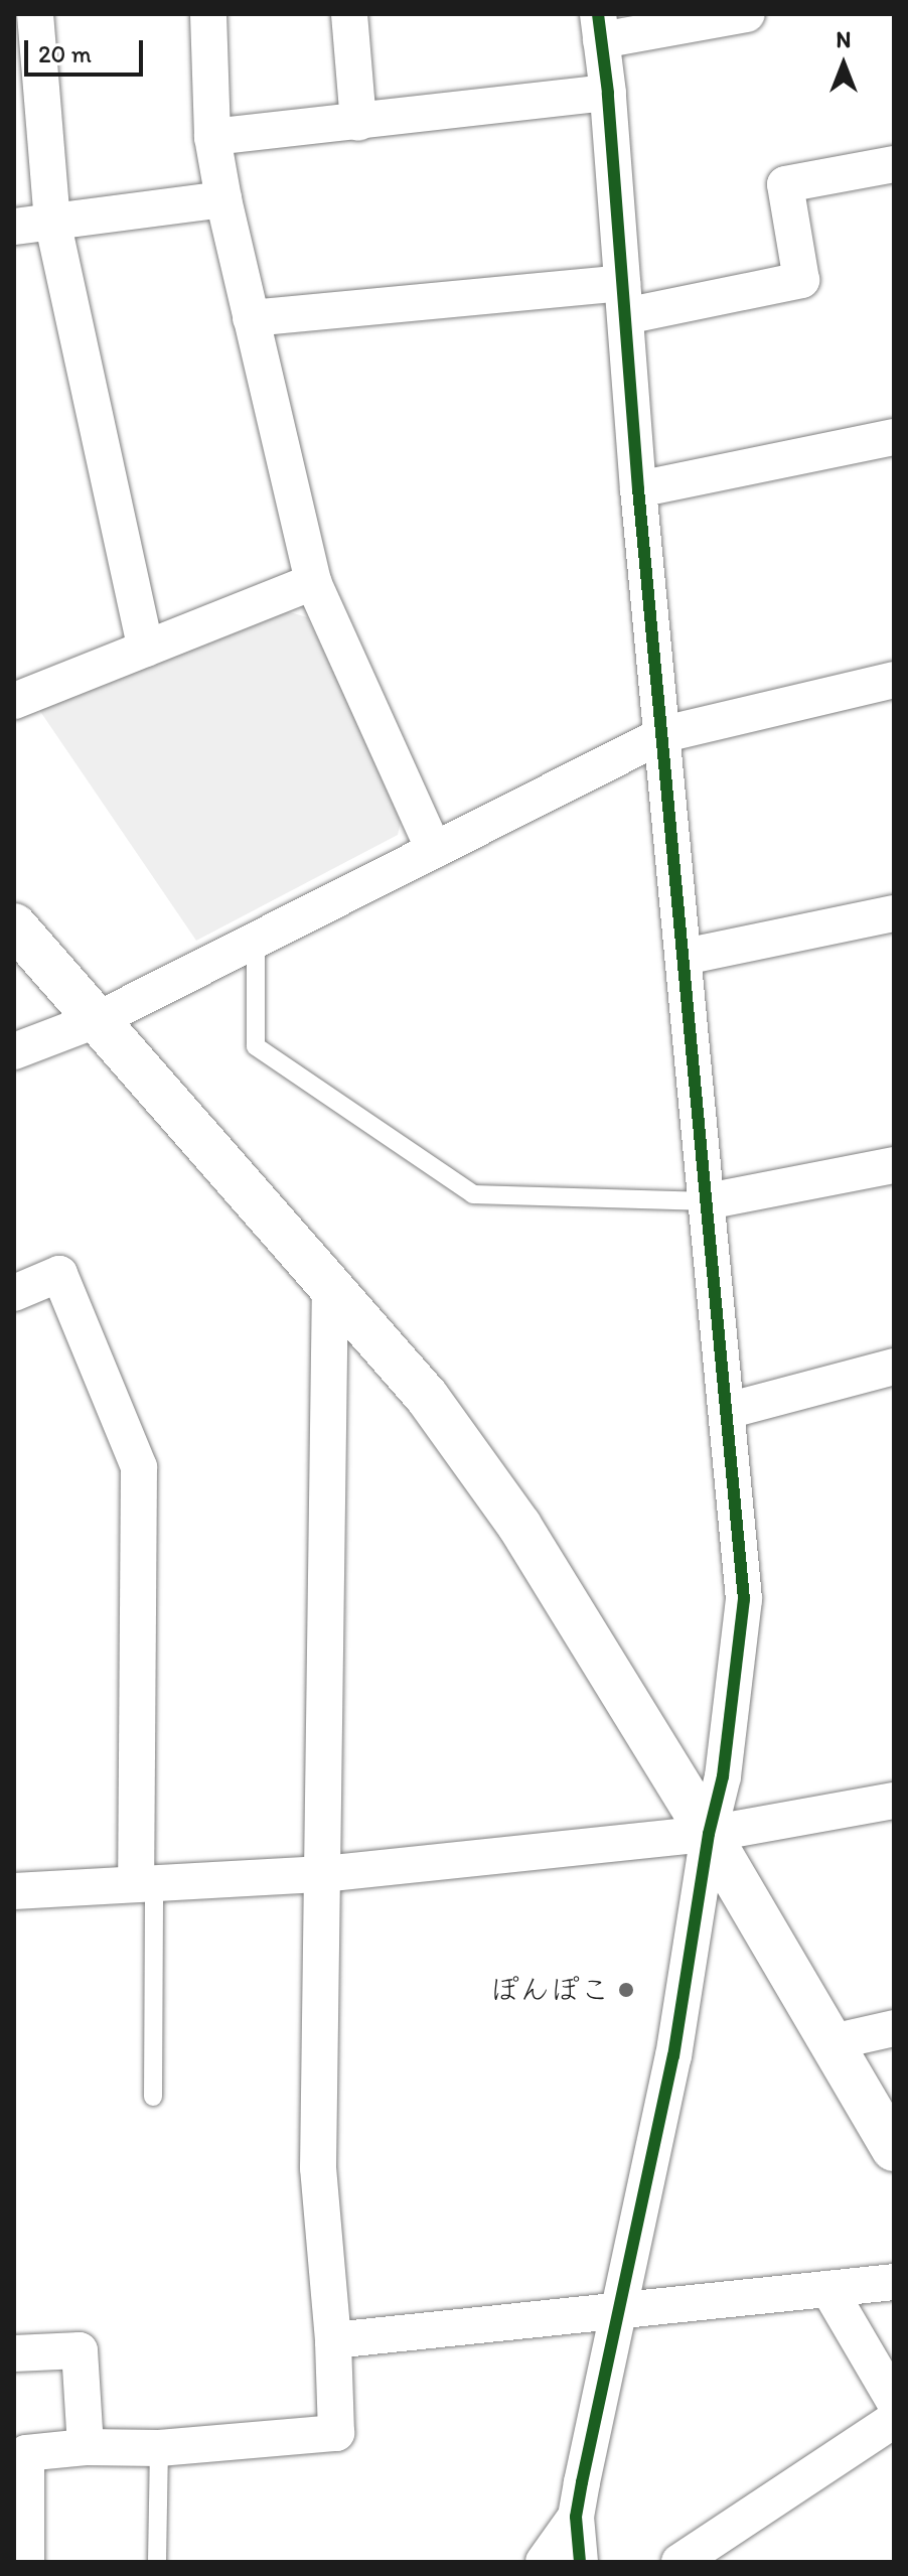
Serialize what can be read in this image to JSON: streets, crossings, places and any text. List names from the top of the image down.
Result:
{
  "places": ["ぽんぽこ"],
  "scale_bar": "20 m",
  "north": "top"
}
